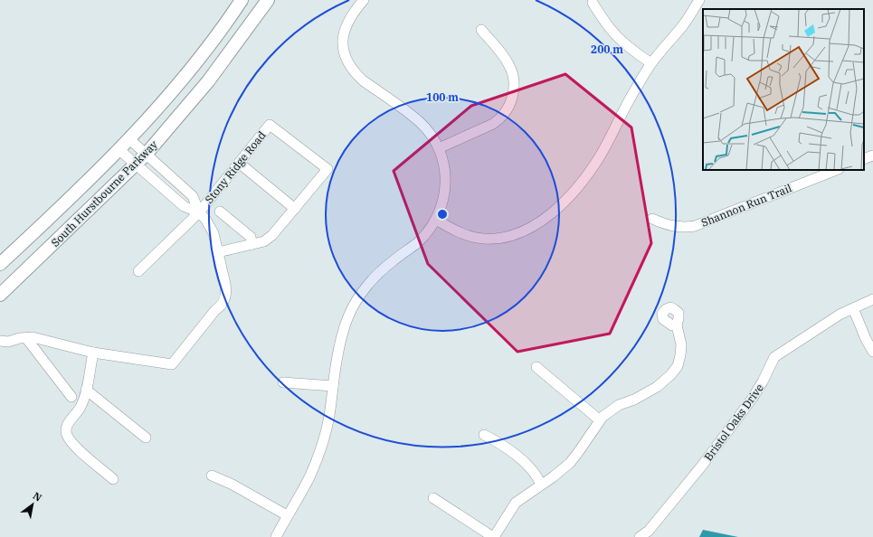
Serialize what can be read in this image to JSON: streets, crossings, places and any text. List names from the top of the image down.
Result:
{
  "streets": {
    "main road": ["South Hurstbourne Parkway"],
    "street": ["Stony Ridge Road", "Shannon Run Trail", "Bristol Oaks Drive"]
  },
  "north": "top right",
  "rings": ["200 m", "100 m"]
}
